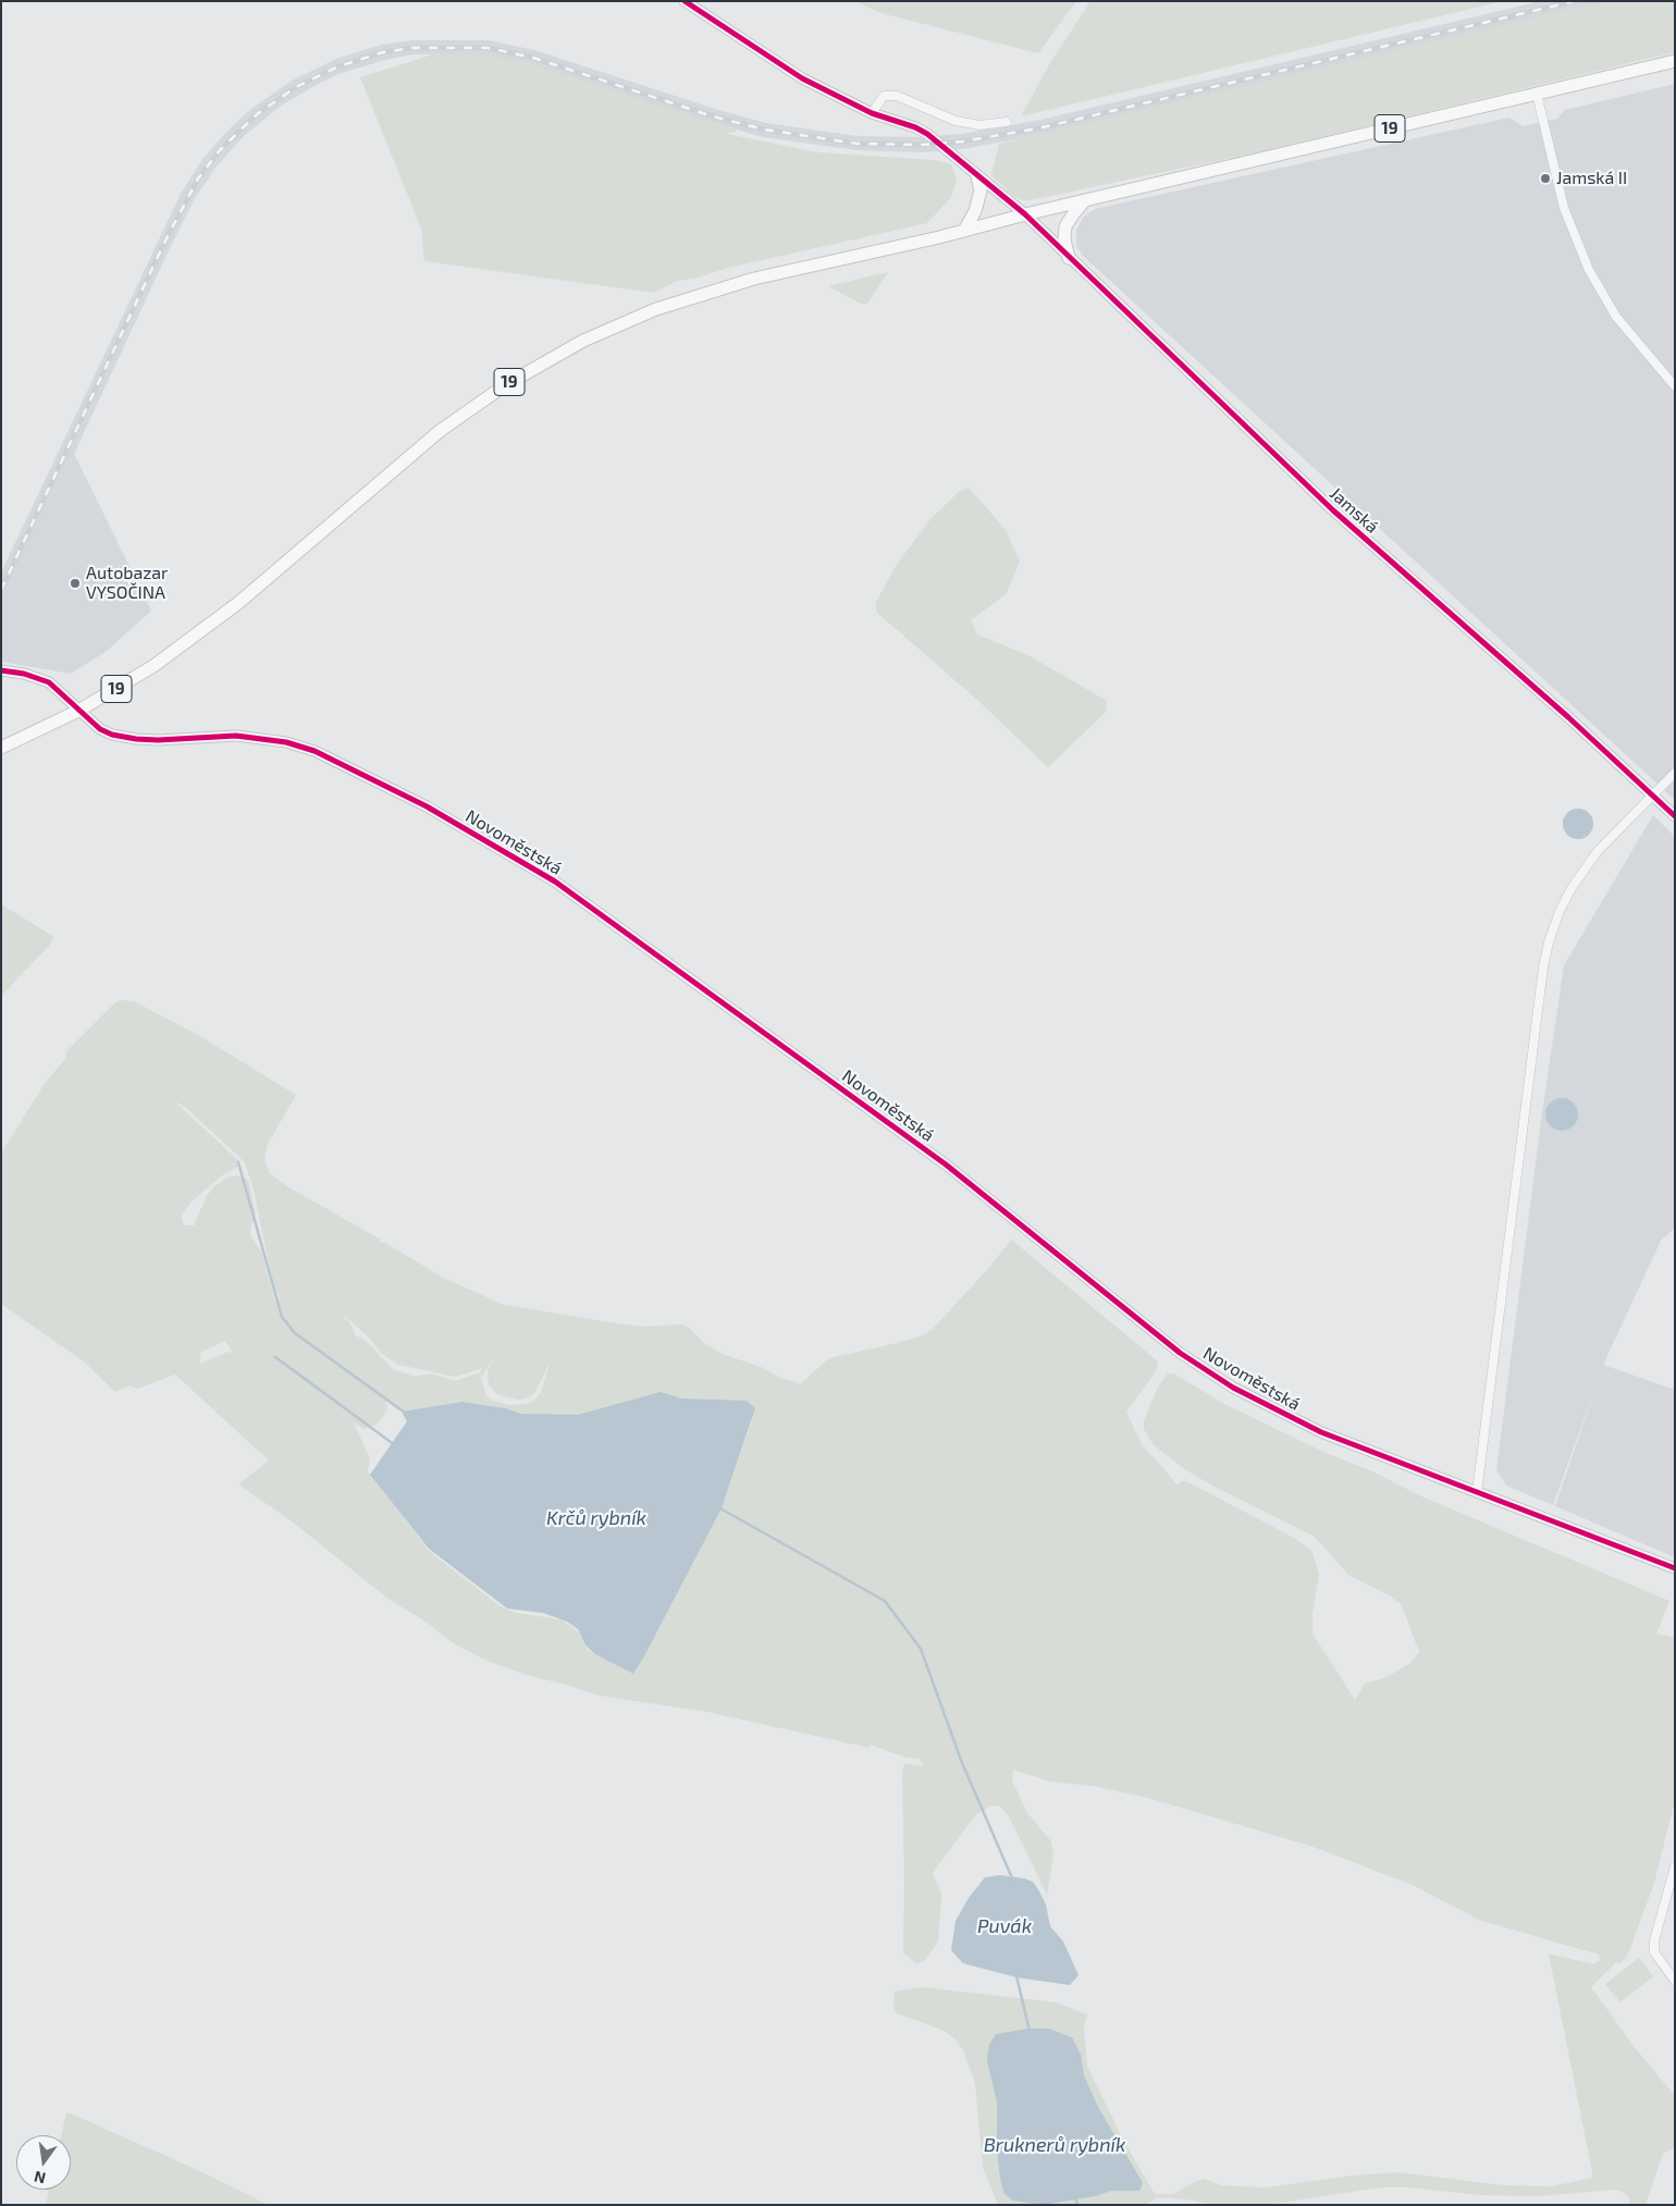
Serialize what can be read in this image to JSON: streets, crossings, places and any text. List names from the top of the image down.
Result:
{
  "streets": {
    "main road": ["19"],
    "street": ["Jamská", "Novoměstská"]
  },
  "crossings": [
    ["19", "Jamská"],
    ["19", "Novoměstská"]
  ],
  "water": ["Krčů rybník", "Puvák", "Bruknerů rybník"],
  "places": ["Jamská II", "Autobazar VYSOČINA"],
  "north": "bottom"
}
